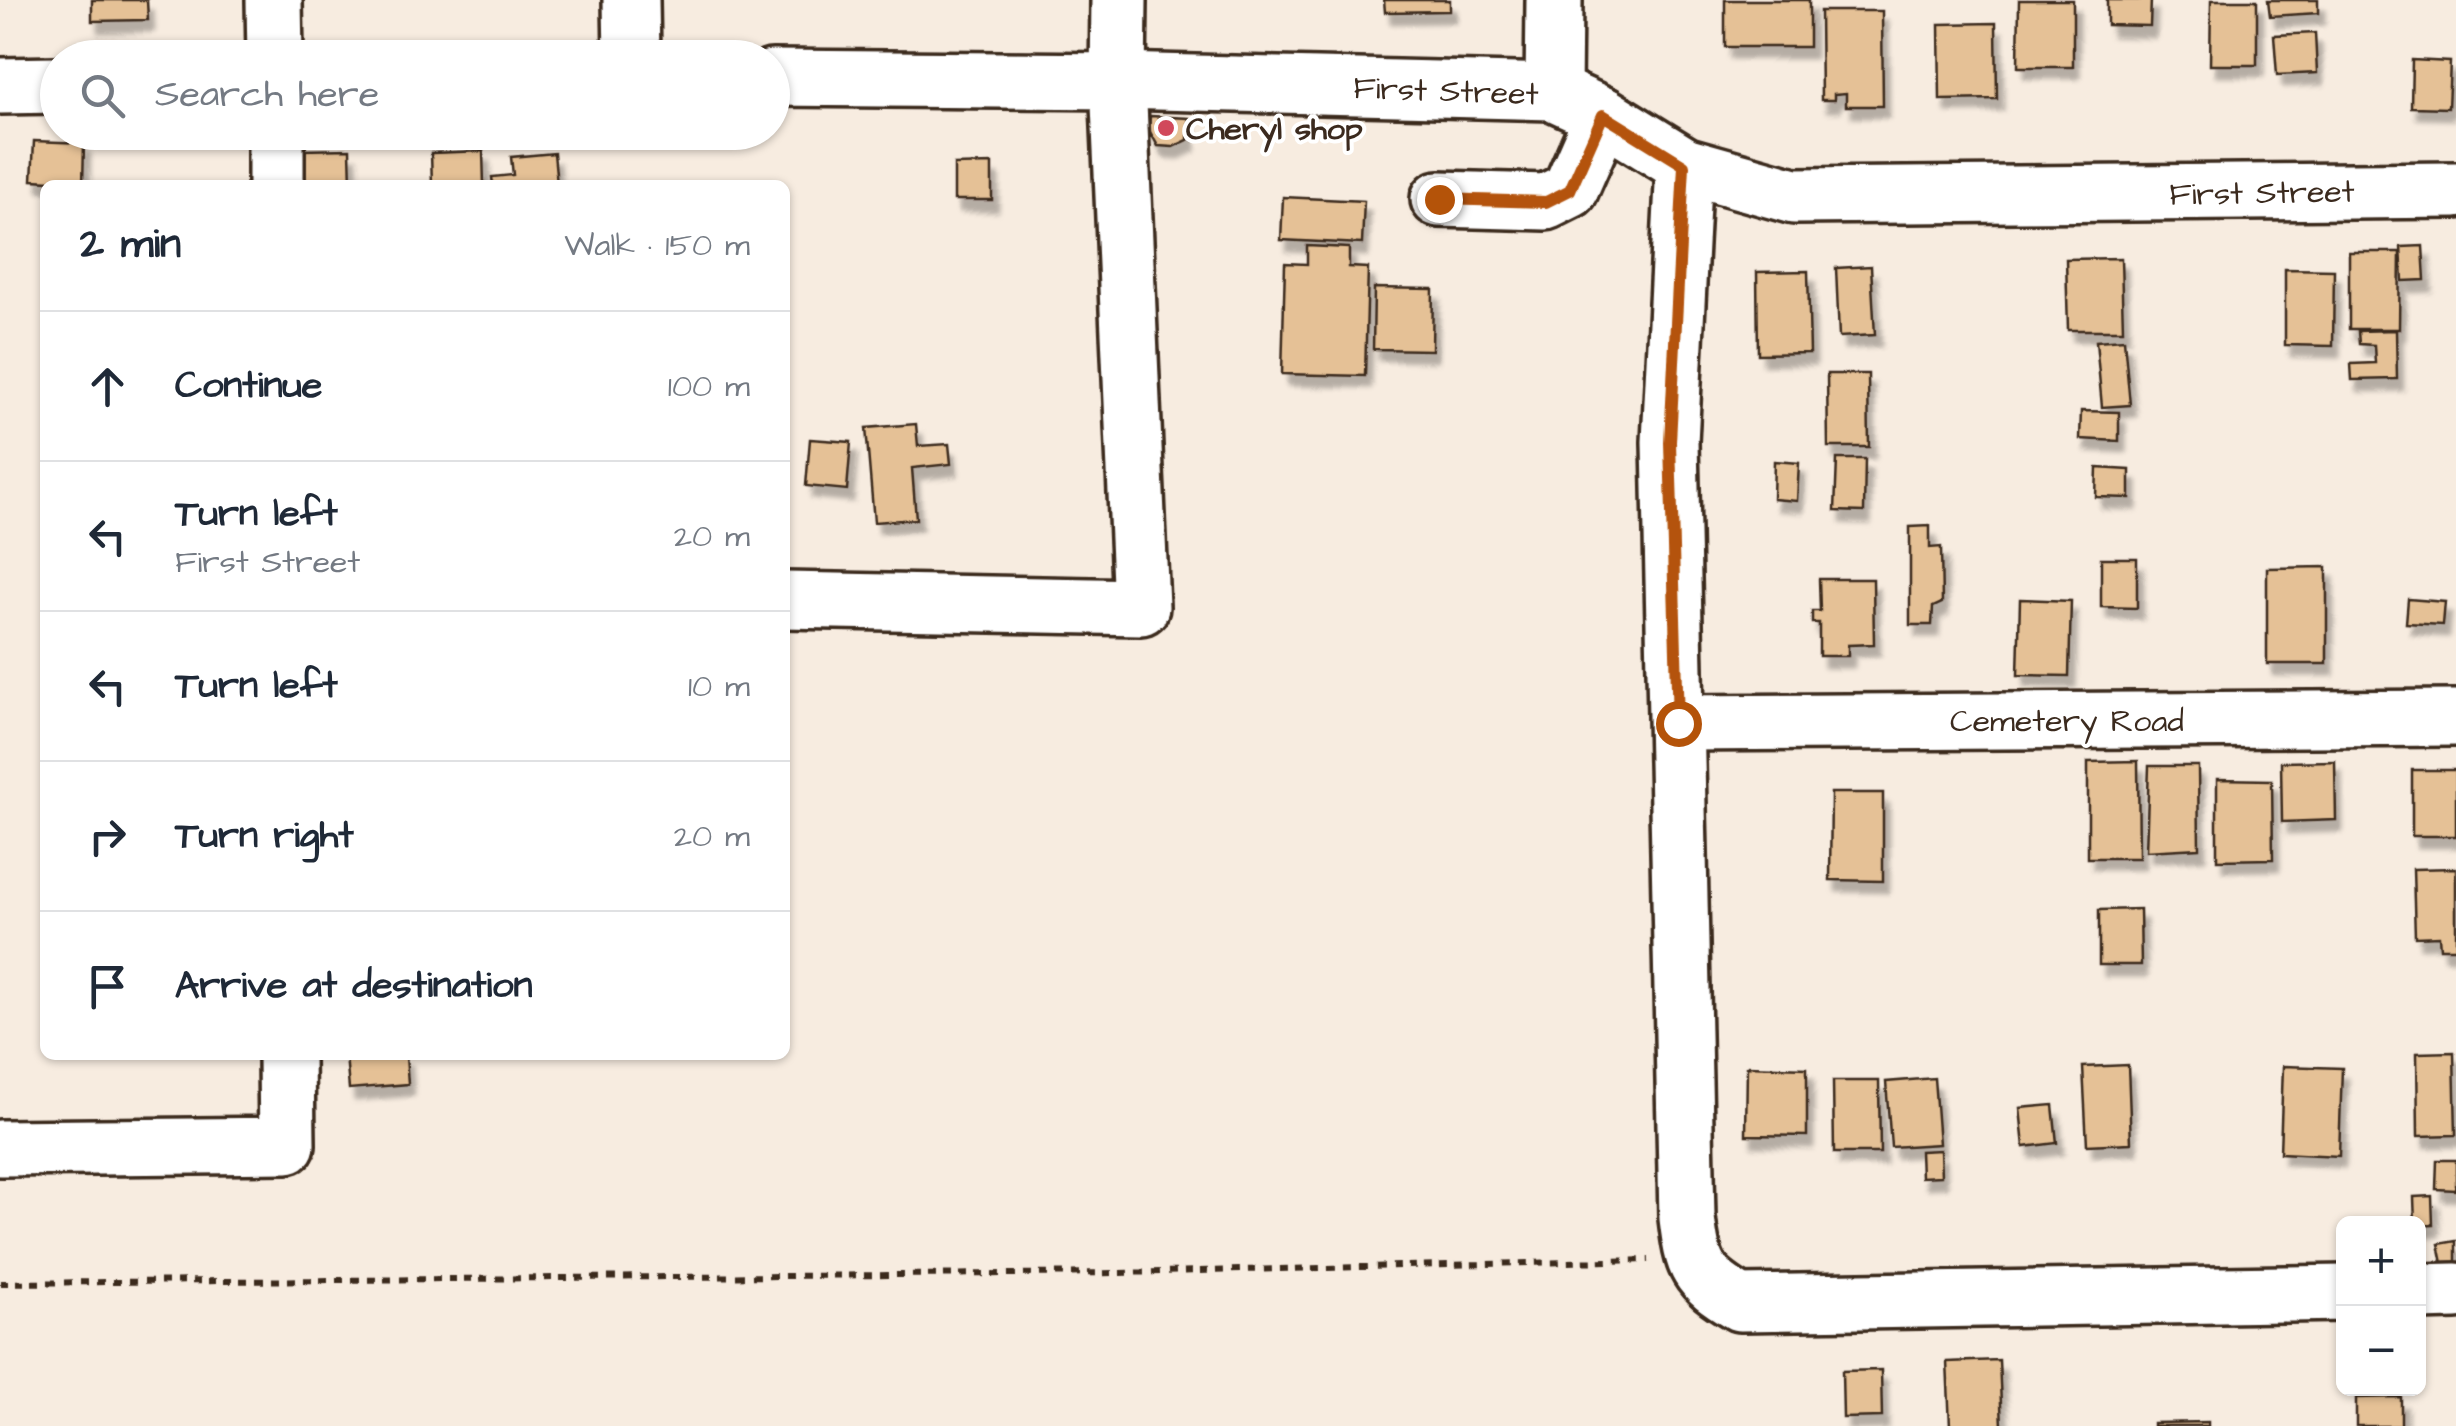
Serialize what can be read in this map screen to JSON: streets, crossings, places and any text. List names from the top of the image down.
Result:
{
  "streets": {
    "street": ["First Street", "Cemetery Road"]
  },
  "places": ["Cheryl shop"],
  "page": {
    "search": "Search here",
    "heading": ["2 min", "Walk · 150 m"],
    "list": [
      ["Continue", "100 m"],
      ["Turn left", "First Street", "20 m"],
      ["Turn left", "10 m"],
      ["Turn right", "20 m"],
      "Arrive at destination"
    ],
    "map_buttons": ["+", "−"]
  }
}
